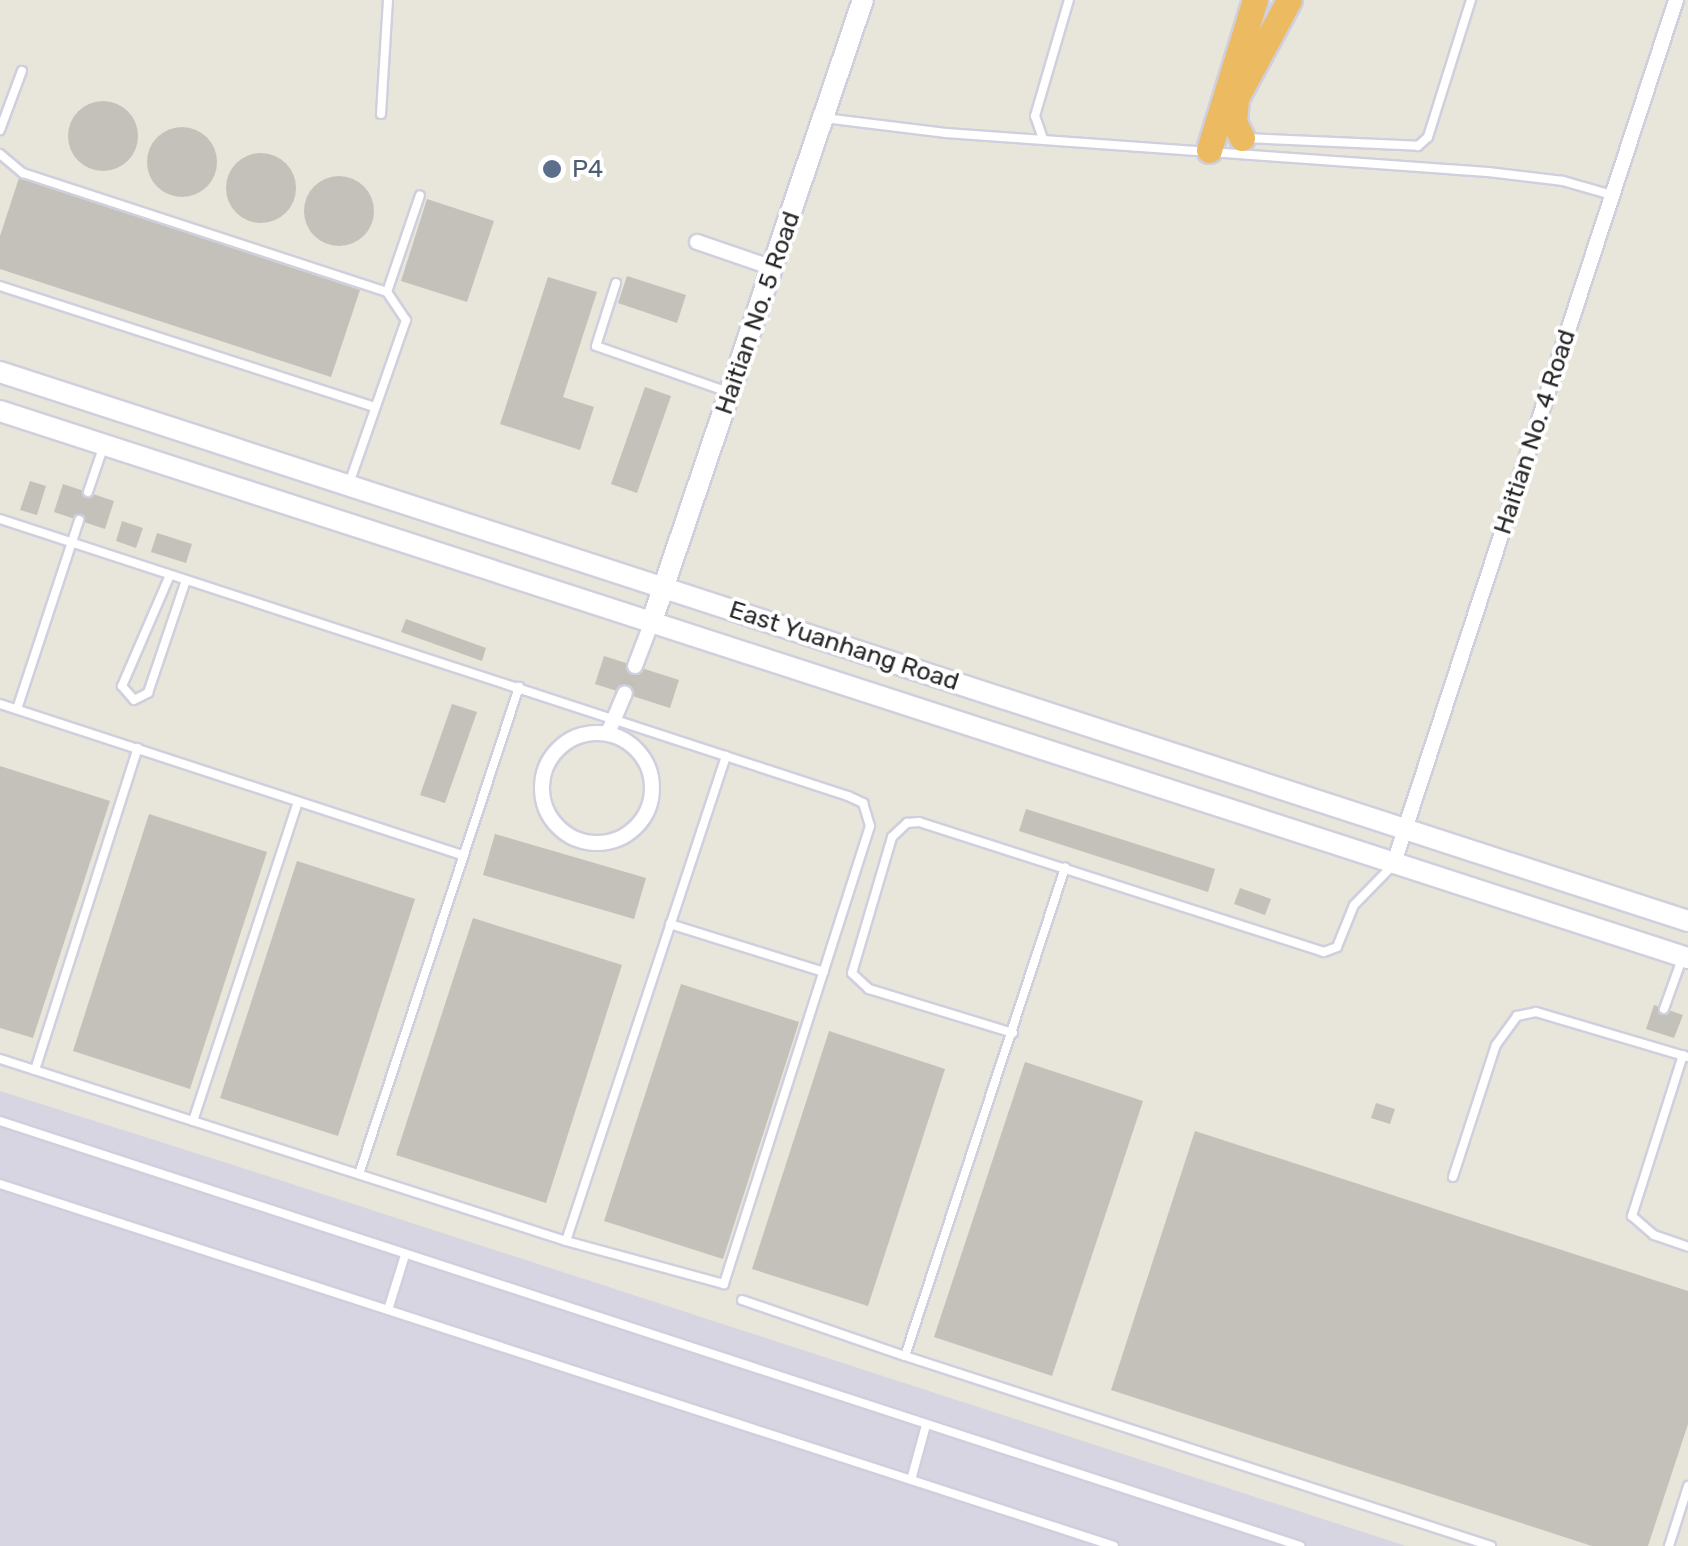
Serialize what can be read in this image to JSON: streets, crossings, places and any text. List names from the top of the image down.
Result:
{
  "streets": {
    "street": ["Haitian No. 5 Road", "Haitian No. 4 Road", "East Yuanhang Road"]
  },
  "crossings": [
    ["Haitian No. 5 Road", "East Yuanhang Road"],
    ["Haitian No. 4 Road", "East Yuanhang Road"]
  ],
  "places": ["P4"]
}
